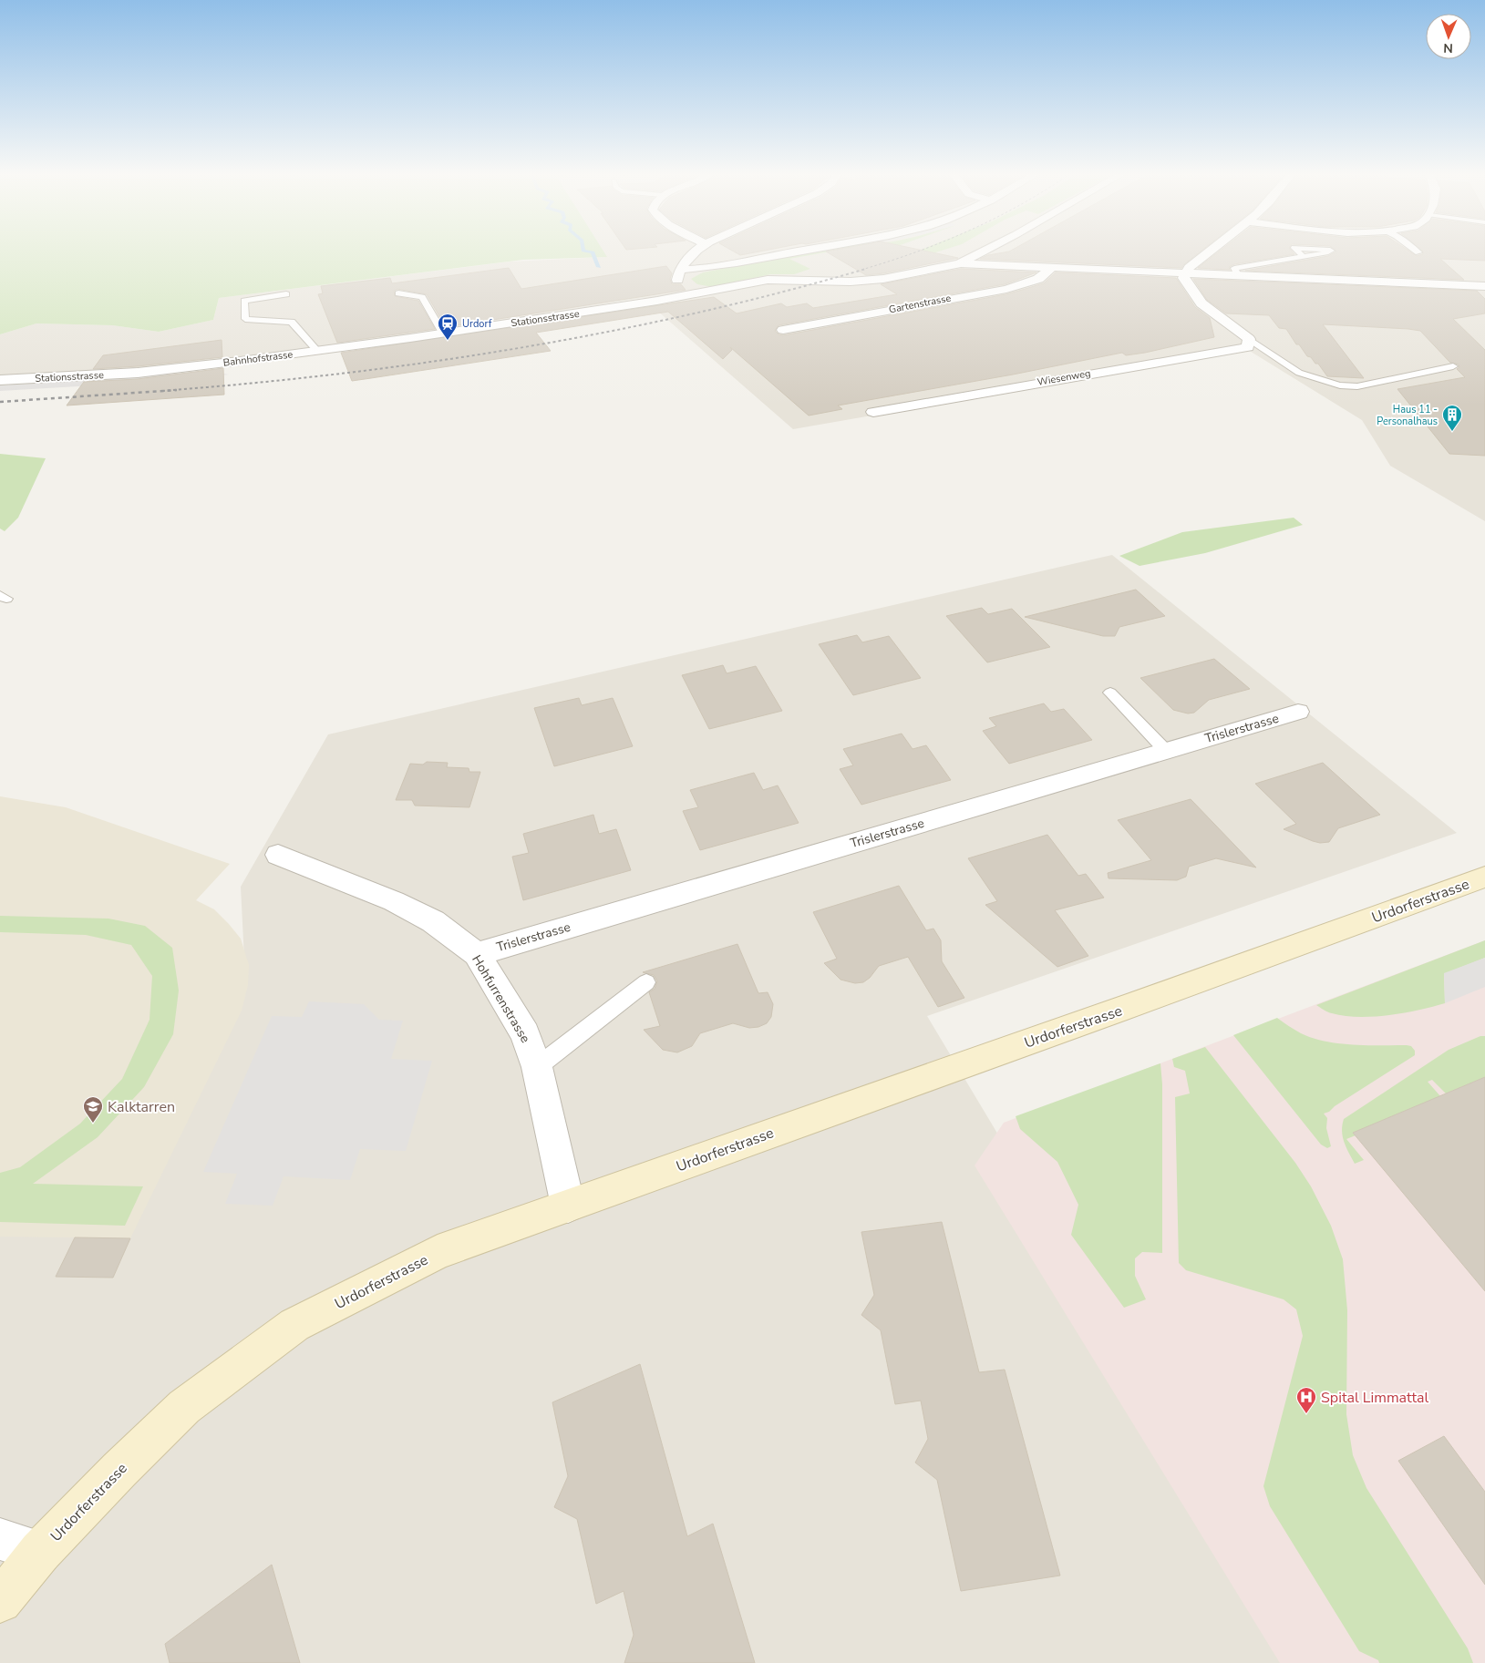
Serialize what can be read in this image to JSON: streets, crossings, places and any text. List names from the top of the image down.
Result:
{
  "streets": {
    "main road": ["Urdorferstrasse"],
    "street": [
      "Gartenstrasse",
      "Stationsstrasse",
      "Bahnhofstrasse",
      "Wiesenweg",
      "Trislerstrasse",
      "Hohfurrenstrasse"
    ]
  },
  "crossings": [
    ["Stationsstrasse", "Bahnhofstrasse"],
    ["Trislerstrasse", "Hohfurrenstrasse"],
    ["Urdorferstrasse", "Hohfurrenstrasse"]
  ],
  "places": {
    "station": ["Urdorf"],
    "building": ["Haus 11 - Personalhaus"],
    "school or university": ["Kalktarren"],
    "hospital": ["Spital Limmattal"]
  },
  "north": "bottom"
}
